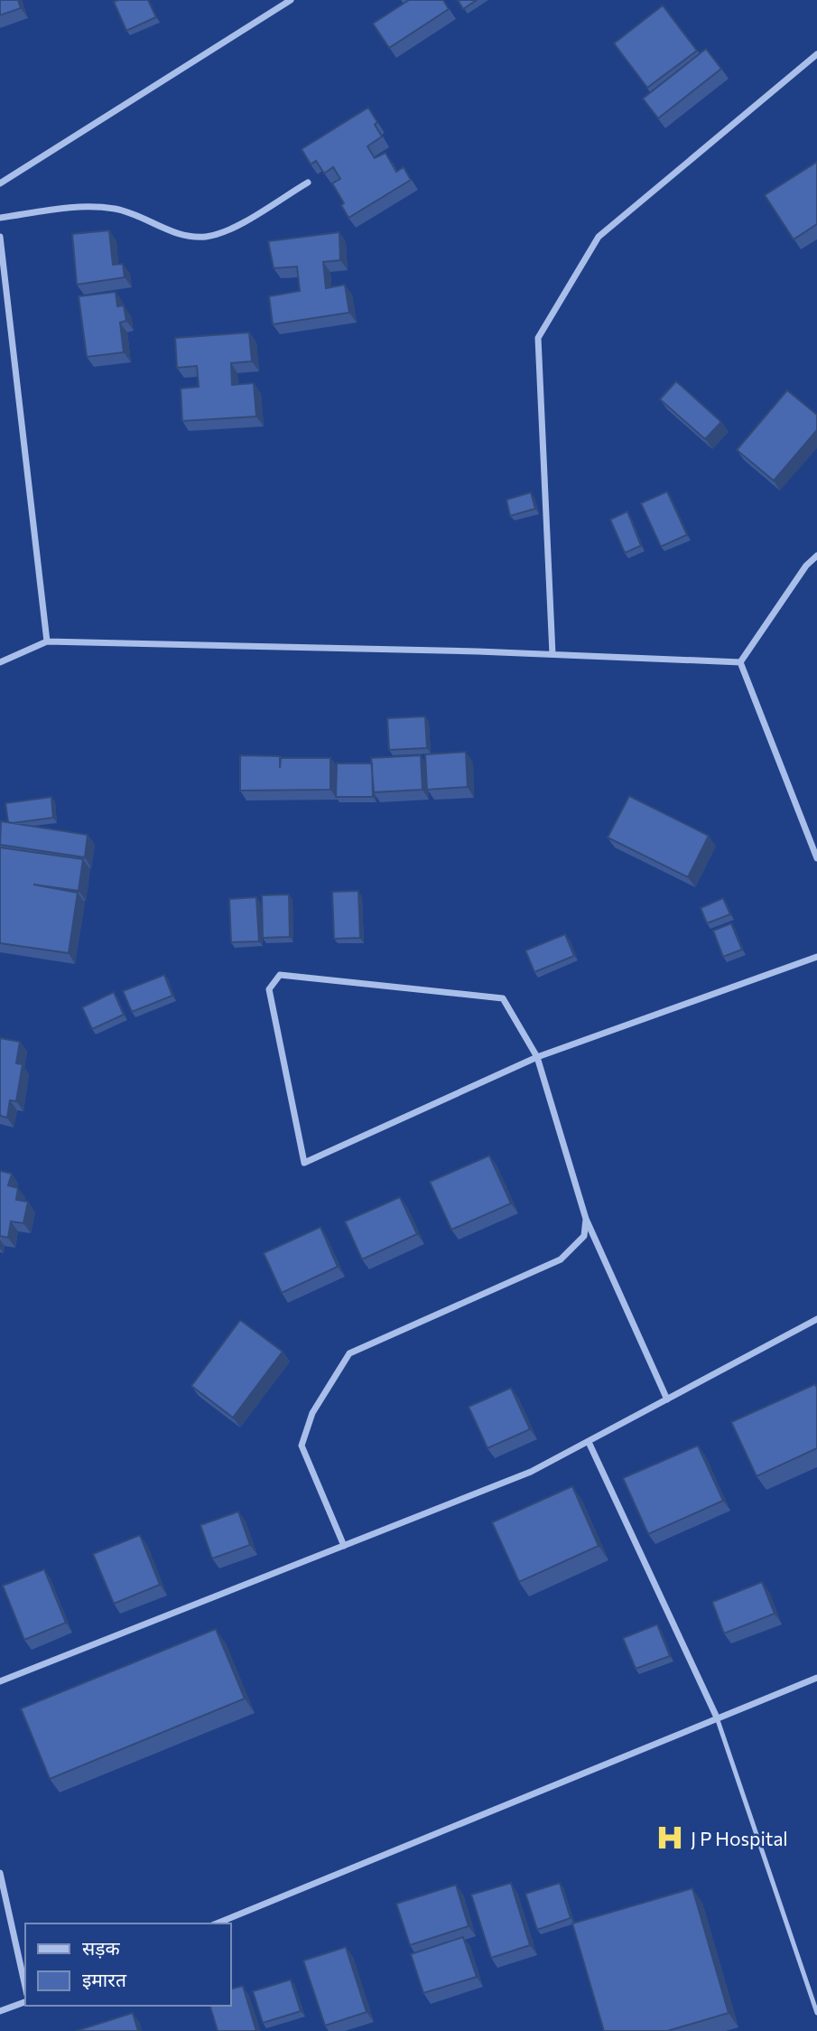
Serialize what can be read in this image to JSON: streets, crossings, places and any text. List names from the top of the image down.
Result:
{
  "places": {
    "hospital": ["J P Hospital"]
  },
  "legend": ["सड़क", "इमारत"]
}
